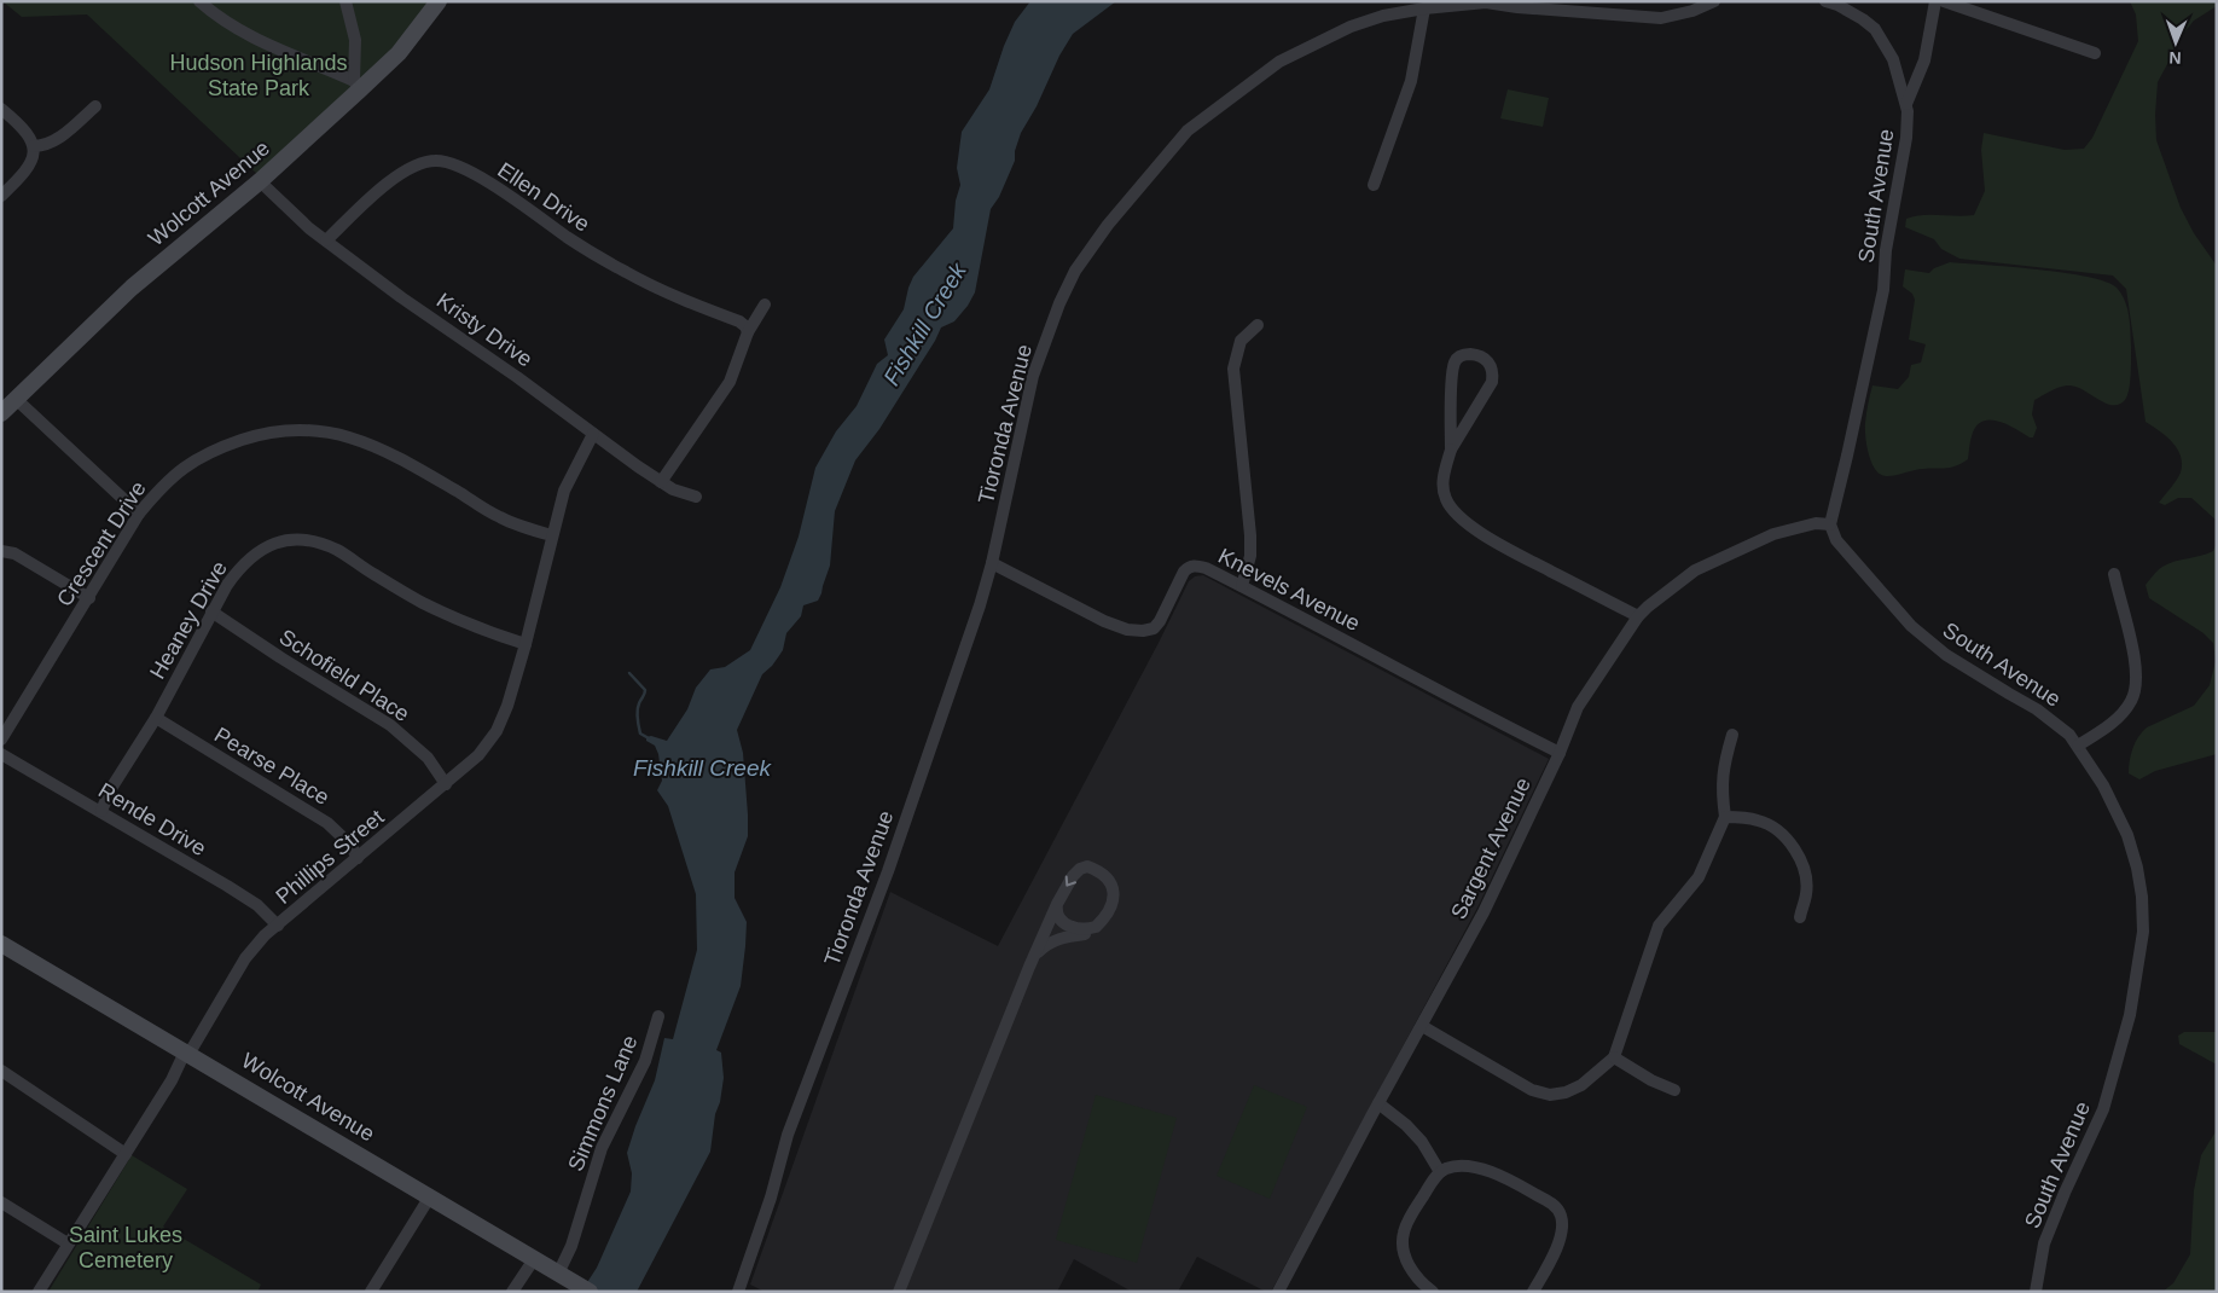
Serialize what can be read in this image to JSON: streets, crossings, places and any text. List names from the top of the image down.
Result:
{
  "streets": {
    "main road": ["Wolcott Avenue"],
    "street": [
      "South Avenue",
      "Ellen Drive",
      "Kristy Drive",
      "Tioronda Avenue",
      "Crescent Drive",
      "Knevels Avenue",
      "Heaney Drive",
      "Schofield Place",
      "Pearse Place",
      "Rende Drive",
      "Sargent Avenue",
      "Phillips Street",
      "Simmons Lane"
    ]
  },
  "crossings": [
    ["Wolcott Avenue", "Kristy Drive"],
    ["Wolcott Avenue", "Phillips Street"],
    ["Wolcott Avenue", "Simmons Lane"],
    ["South Avenue", "Sargent Avenue"],
    ["Ellen Drive", "Kristy Drive"],
    ["Kristy Drive", "Phillips Street"],
    ["Tioronda Avenue", "Knevels Avenue"],
    ["Crescent Drive", "Phillips Street"],
    ["Knevels Avenue", "Sargent Avenue"],
    ["Heaney Drive", "Schofield Place"],
    ["Heaney Drive", "Pearse Place"],
    ["Heaney Drive", "Rende Drive"],
    ["Heaney Drive", "Phillips Street"],
    ["Schofield Place", "Phillips Street"],
    ["Pearse Place", "Phillips Street"],
    ["Rende Drive", "Phillips Street"]
  ],
  "water": ["Fishkill Creek"],
  "parks": ["Hudson Highlands State Park", "Saint Lukes Cemetery"],
  "north": "bottom"
}
